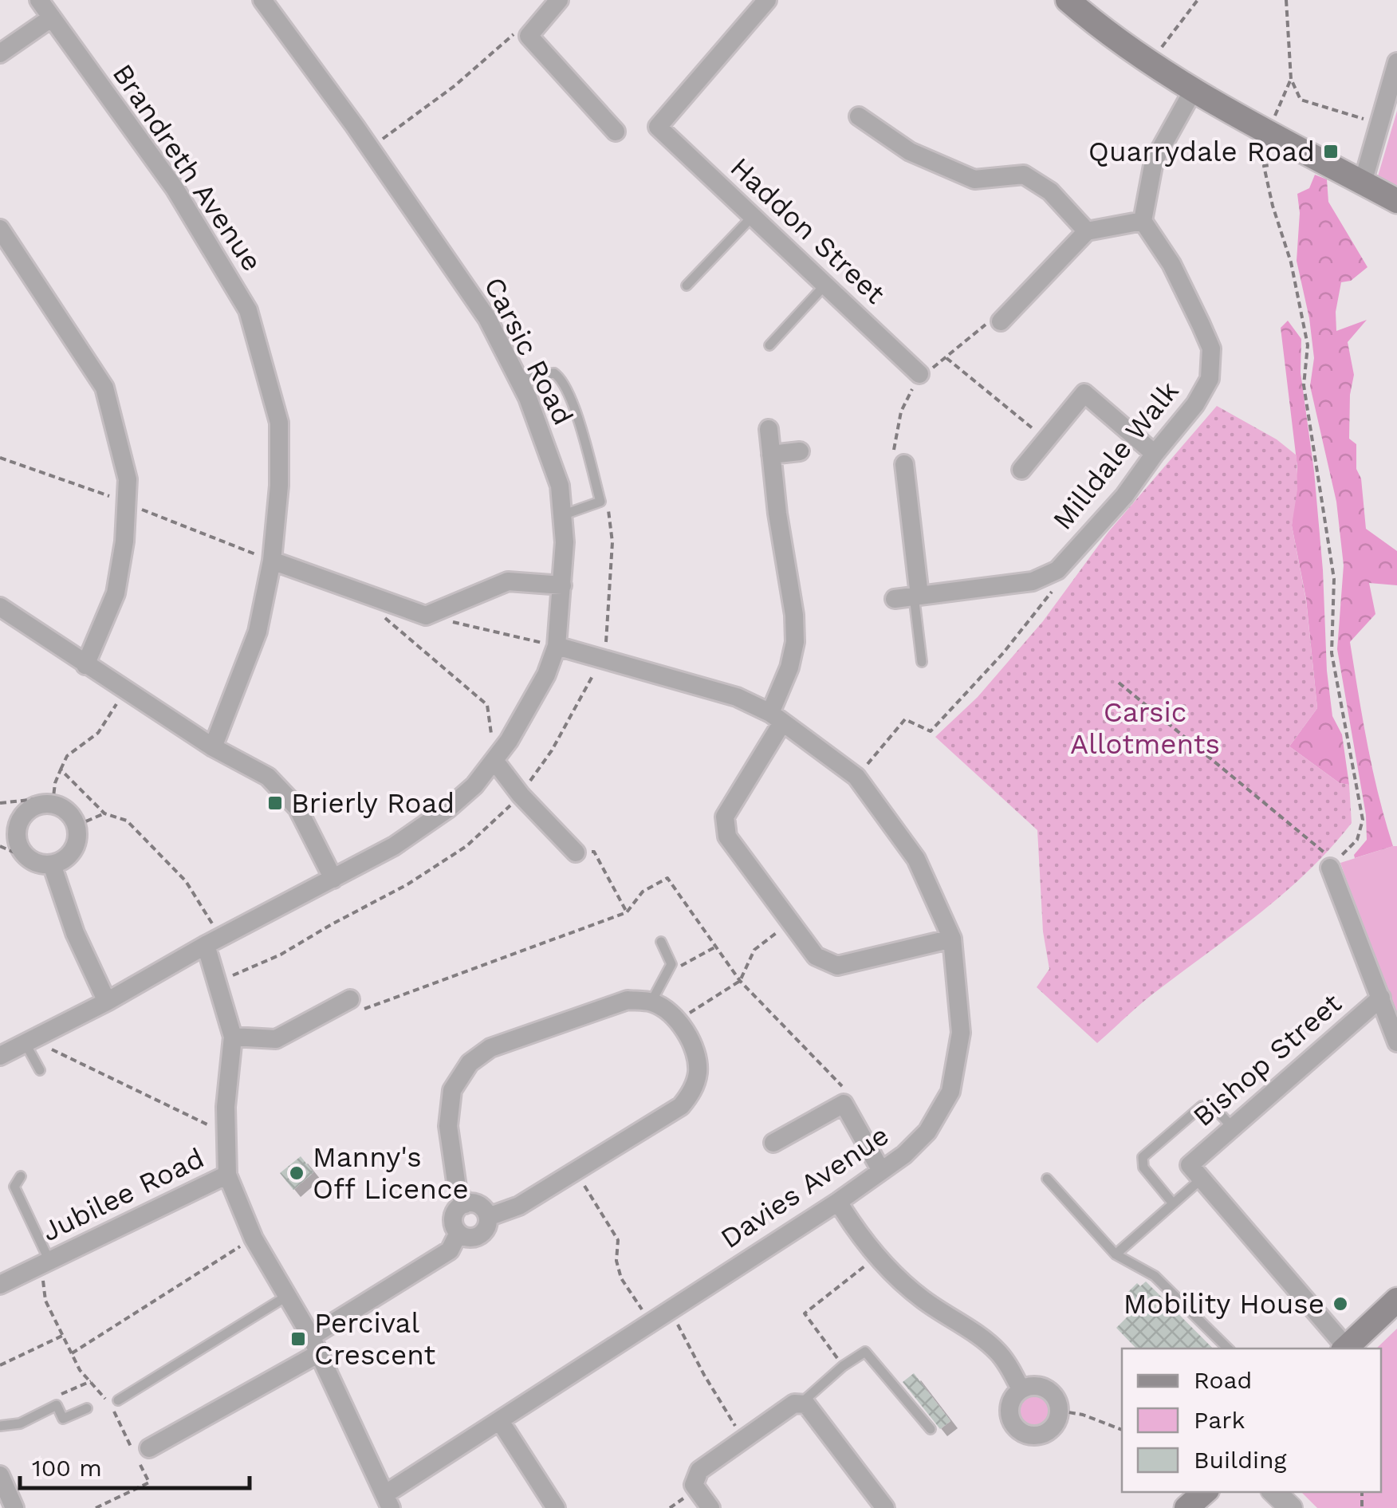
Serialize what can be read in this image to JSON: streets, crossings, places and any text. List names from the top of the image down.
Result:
{
  "streets": {
    "street": [
      "Brandreth Avenue",
      "Haddon Street",
      "Carsic Road",
      "Milldale Walk",
      "Bishop Street",
      "Davies Avenue",
      "Jubilee Road"
    ]
  },
  "crossings": [
    ["Carsic Road", "Davies Avenue"]
  ],
  "parks": ["Carsic Allotments"],
  "places": {
    "transit": ["Quarrydale Road", "Brierly Road", "Percival Crescent"],
    "other": ["Manny's Off Licence", "Mobility House"]
  },
  "legend": ["Road", "Park", "Building"],
  "scale_bar": "100 m"
}
